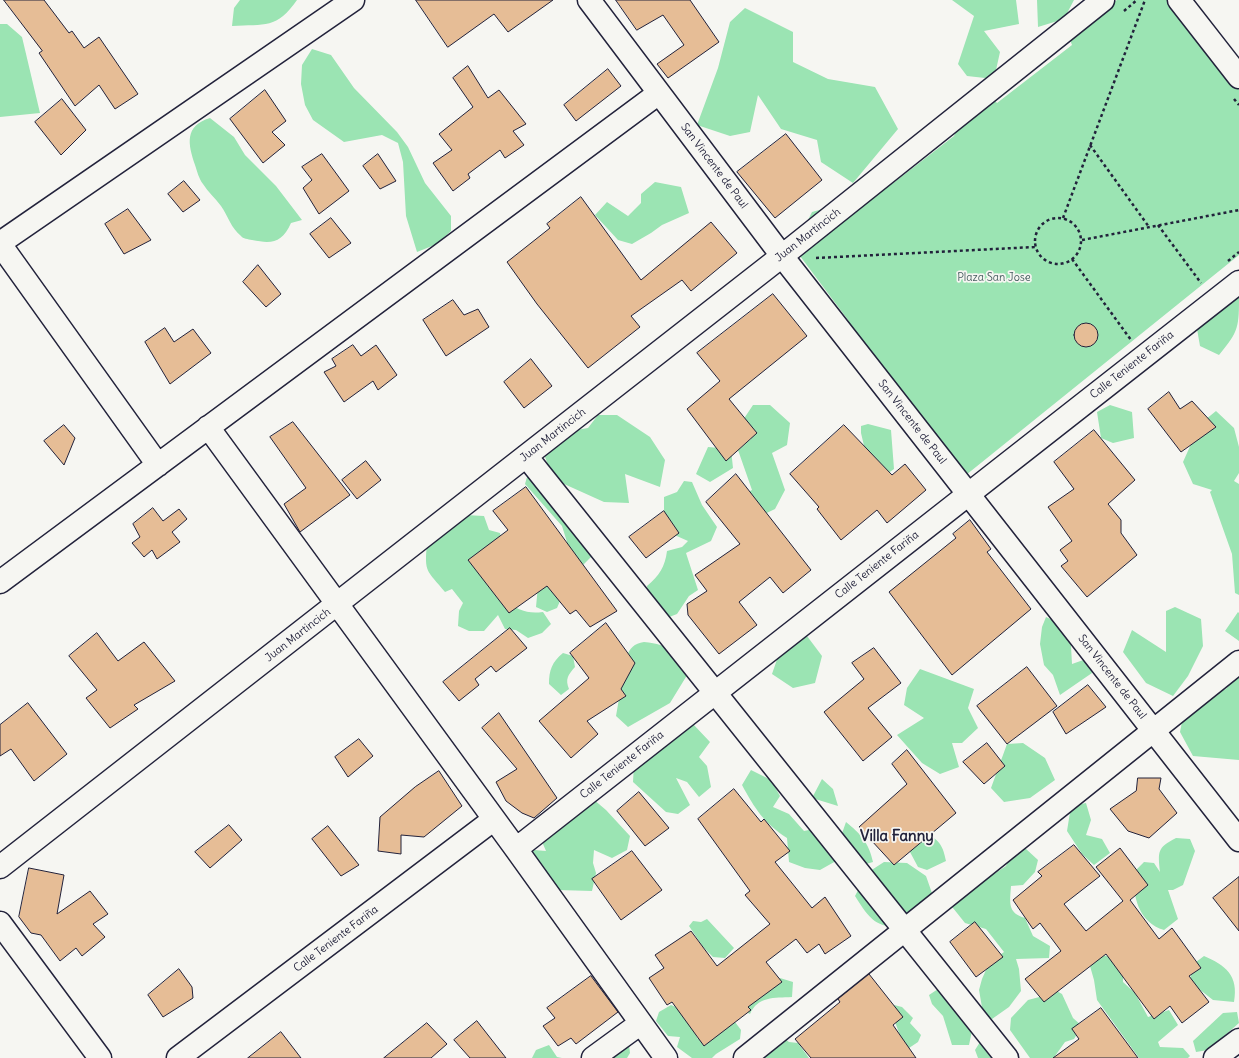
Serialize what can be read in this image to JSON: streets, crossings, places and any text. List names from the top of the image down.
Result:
{
  "streets": {
    "street": ["San Vincente de Paul", "Juan Martincich", "Calle Teniente Fariña"]
  },
  "crossings": [
    ["San Vincente de Paul", "Juan Martincich"],
    ["San Vincente de Paul", "Calle Teniente Fariña"]
  ],
  "districts": ["Villa Fanny"],
  "parks": ["Plaza San Jose"]
}
